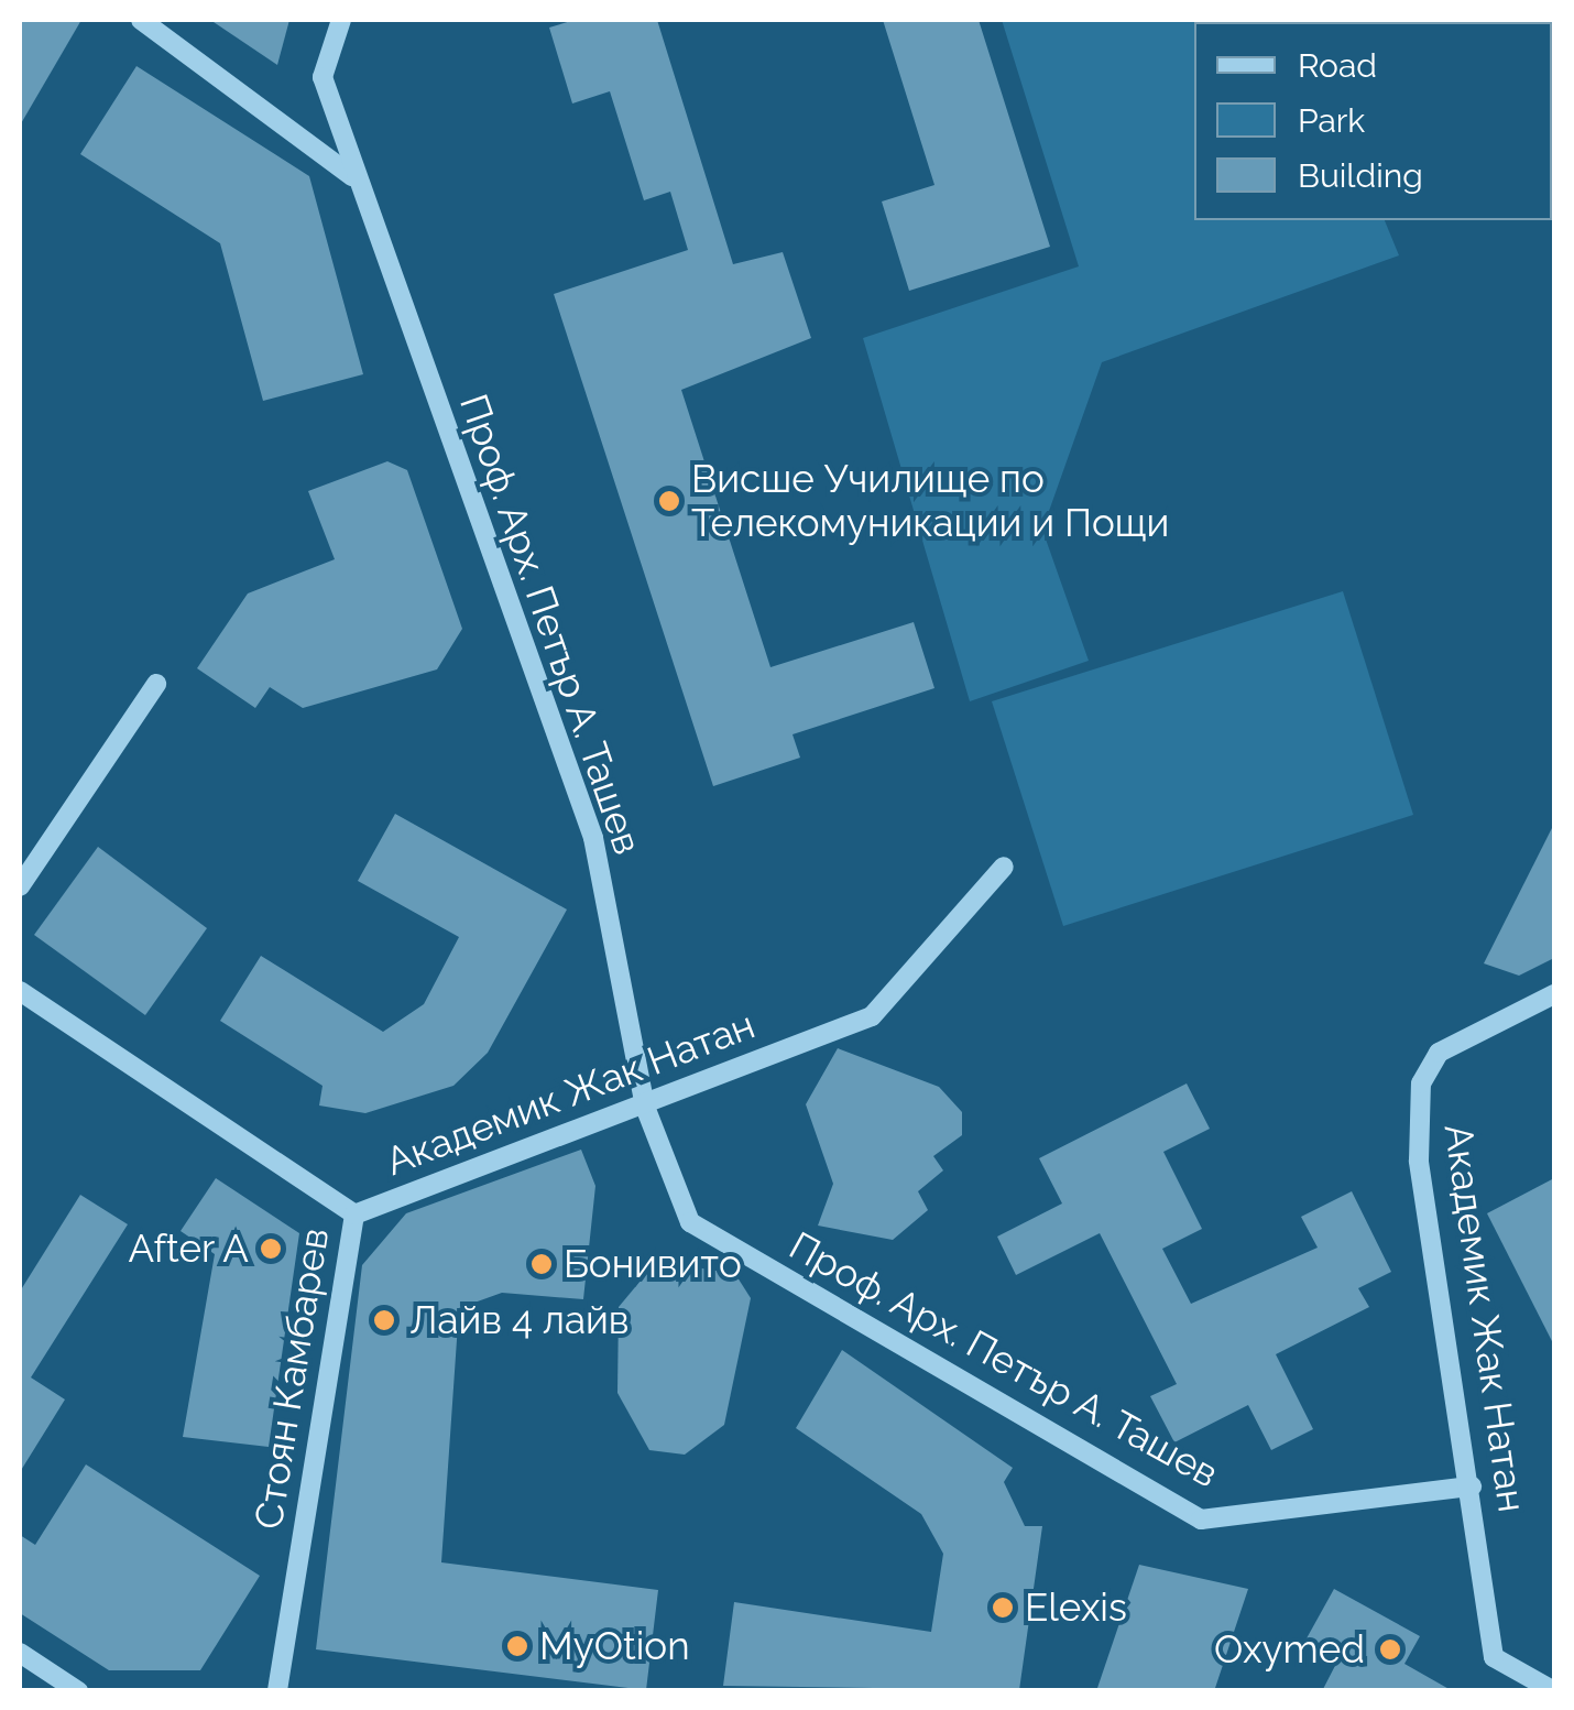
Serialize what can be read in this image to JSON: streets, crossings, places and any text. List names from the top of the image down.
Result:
{
  "streets": {
    "street": ["Проф. Арх. Петър А. Ташев", "Академик Жак Натан", "Стоян Камбарев"]
  },
  "crossings": [
    ["Проф. Арх. Петър А. Ташев", "Академик Жак Натан"],
    ["Академик Жак Натан", "Стоян Камбарев"]
  ],
  "places": [
    "Висше Училище по Телекомуникации и Пощи",
    "After A",
    "Бонивито",
    "Лайв 4 лайв",
    "Elexis",
    "MyOtion",
    "Oxymed"
  ],
  "legend": ["Road", "Park", "Building"]
}
